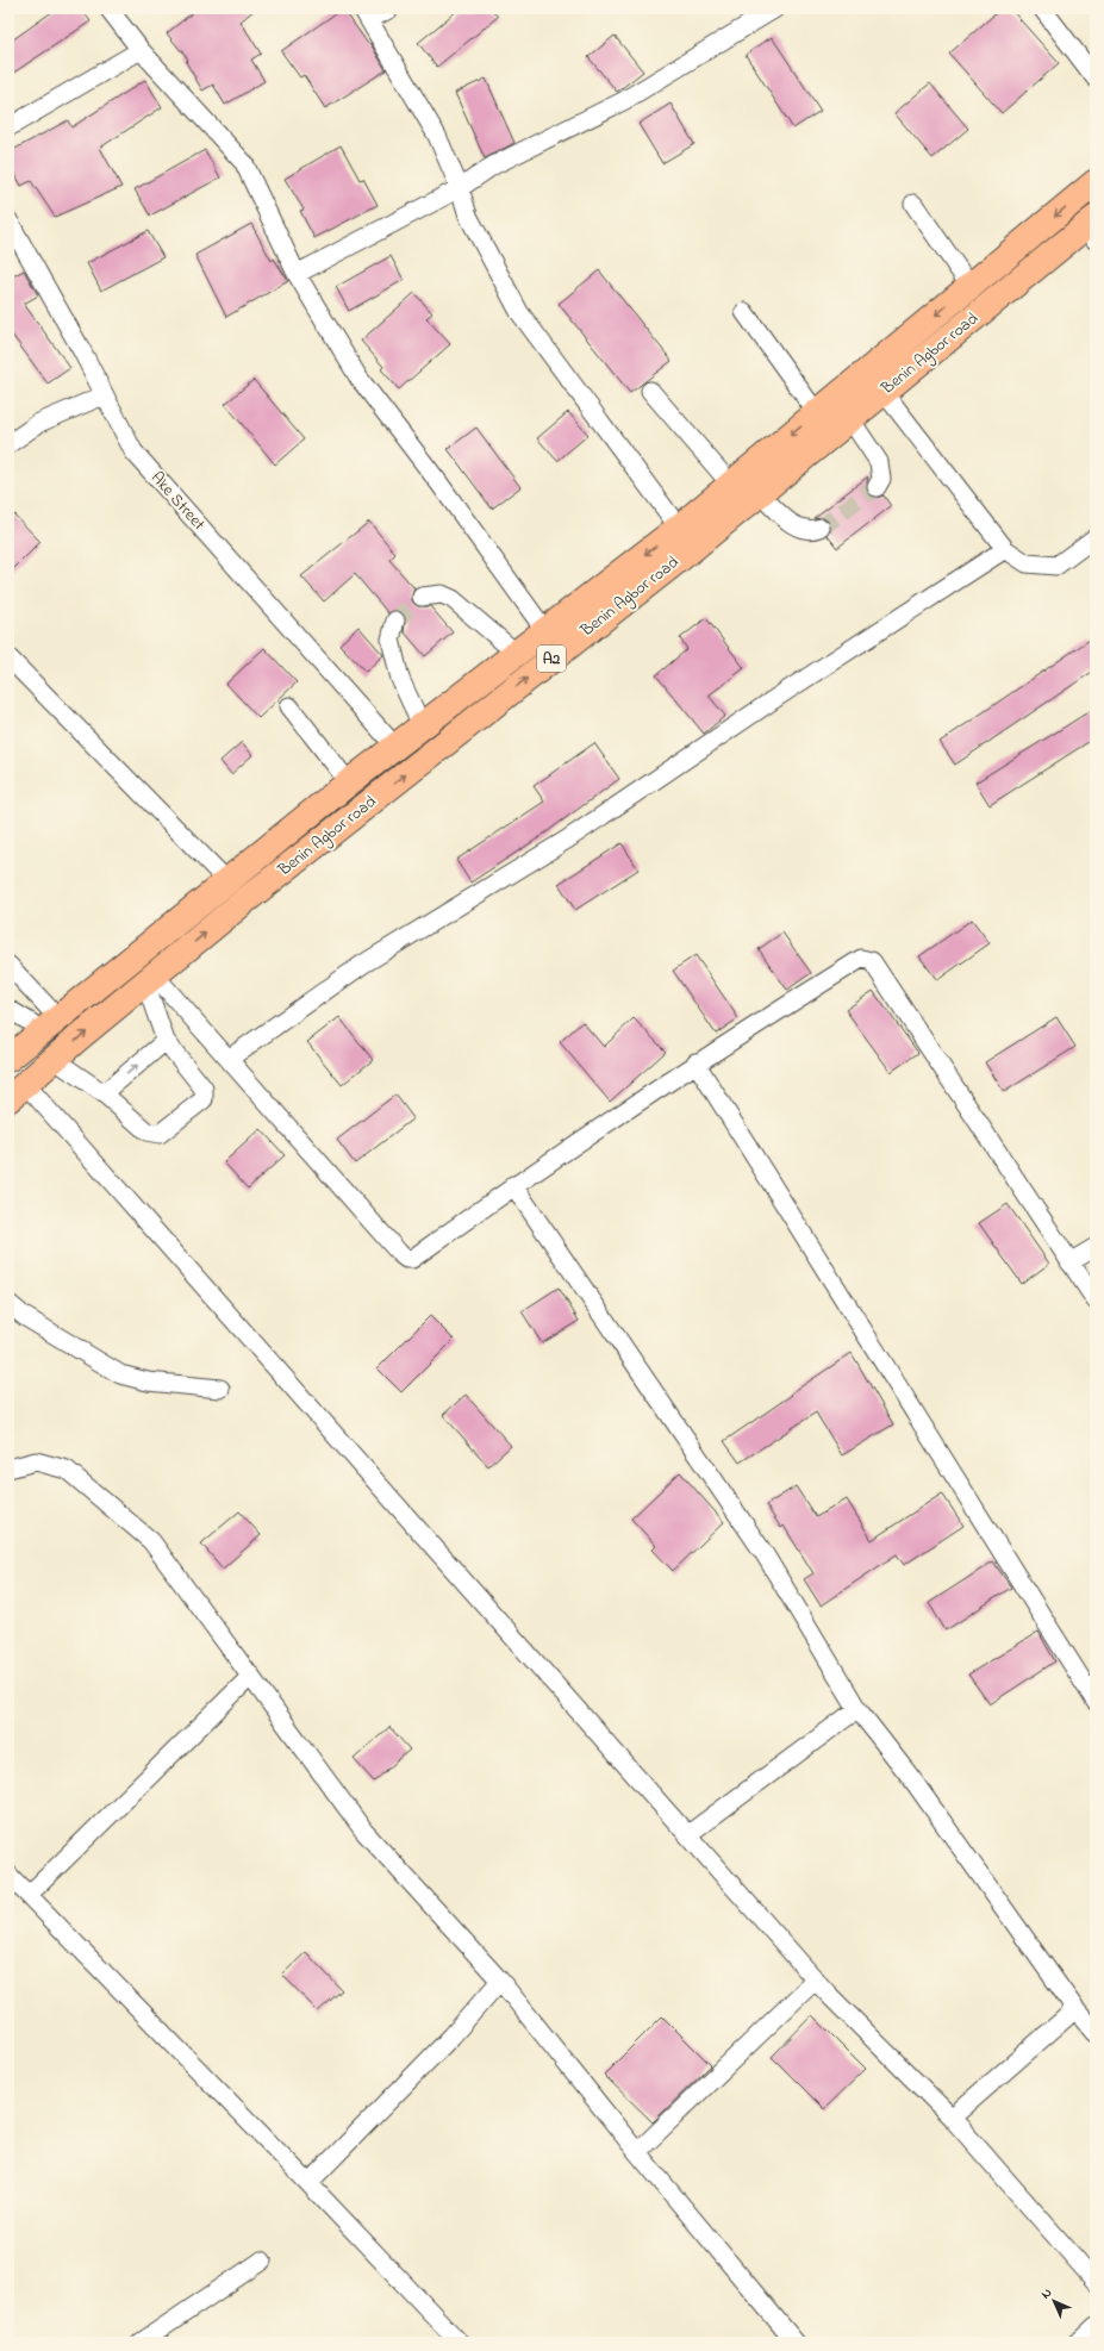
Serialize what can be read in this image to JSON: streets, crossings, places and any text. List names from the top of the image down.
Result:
{
  "streets": {
    "highway": ["Benin Agbor road", "A2"],
    "street": ["Ake Street"]
  },
  "crossings": [
    ["Benin Agbor road", "Ake Street"]
  ],
  "north": "top left"
}
